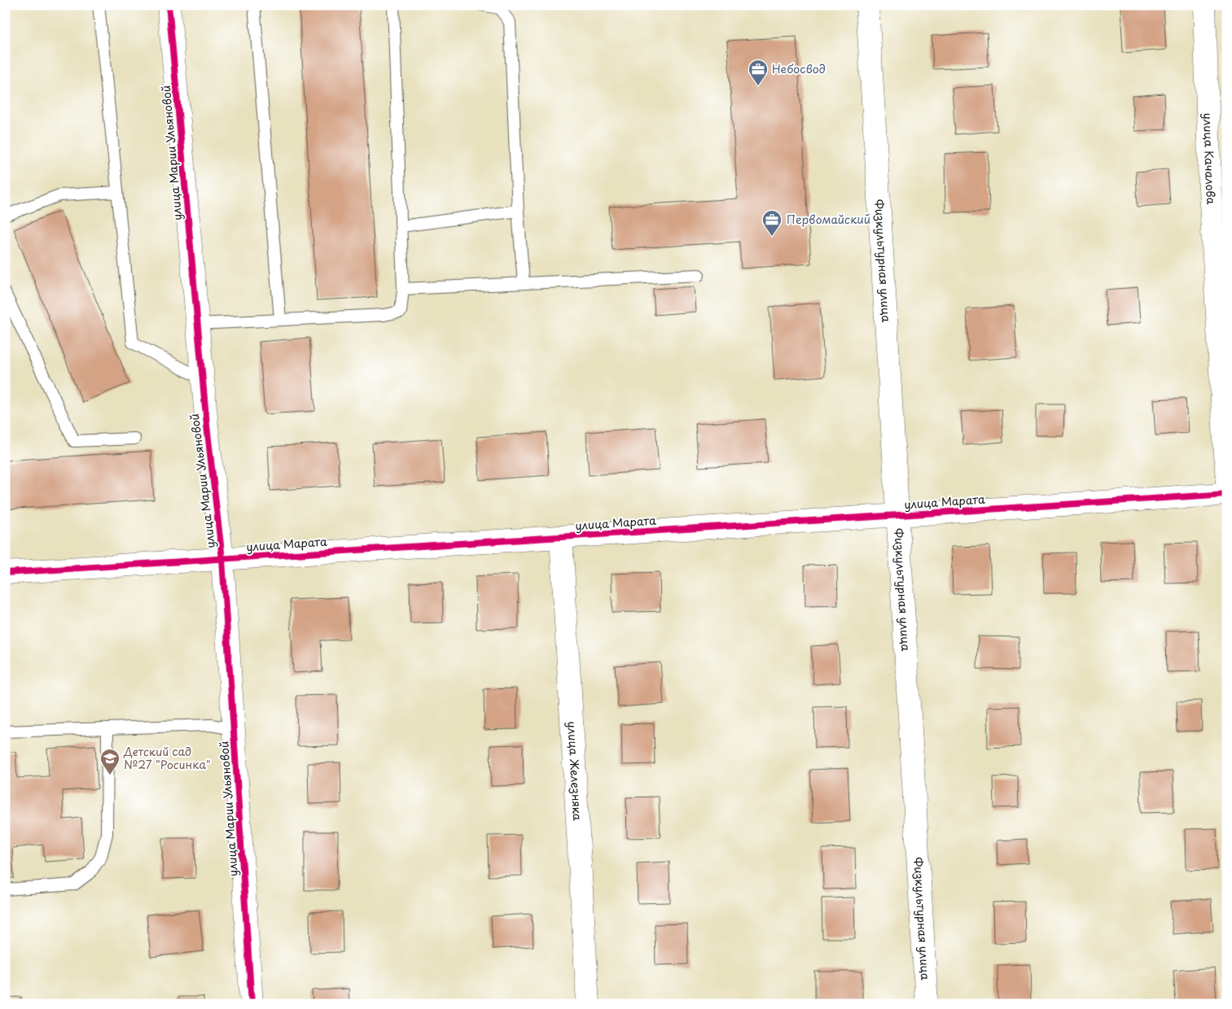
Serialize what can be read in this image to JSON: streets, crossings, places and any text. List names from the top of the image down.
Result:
{
  "streets": {
    "street": [
      "улица Марии Ульяновой",
      "улица Качалова",
      "Физкультурная улица",
      "улица Марата",
      "улица Железняка"
    ]
  },
  "crossings": [
    ["улица Марии Ульяновой", "улица Марата"],
    ["Физкультурная улица", "улица Марата"],
    ["улица Марата", "улица Железняка"]
  ],
  "places": {
    "office": ["Небосвод", "Первомайский"],
    "school or university": ["Детский сад №27 \"Росинка\""]
  }
}
